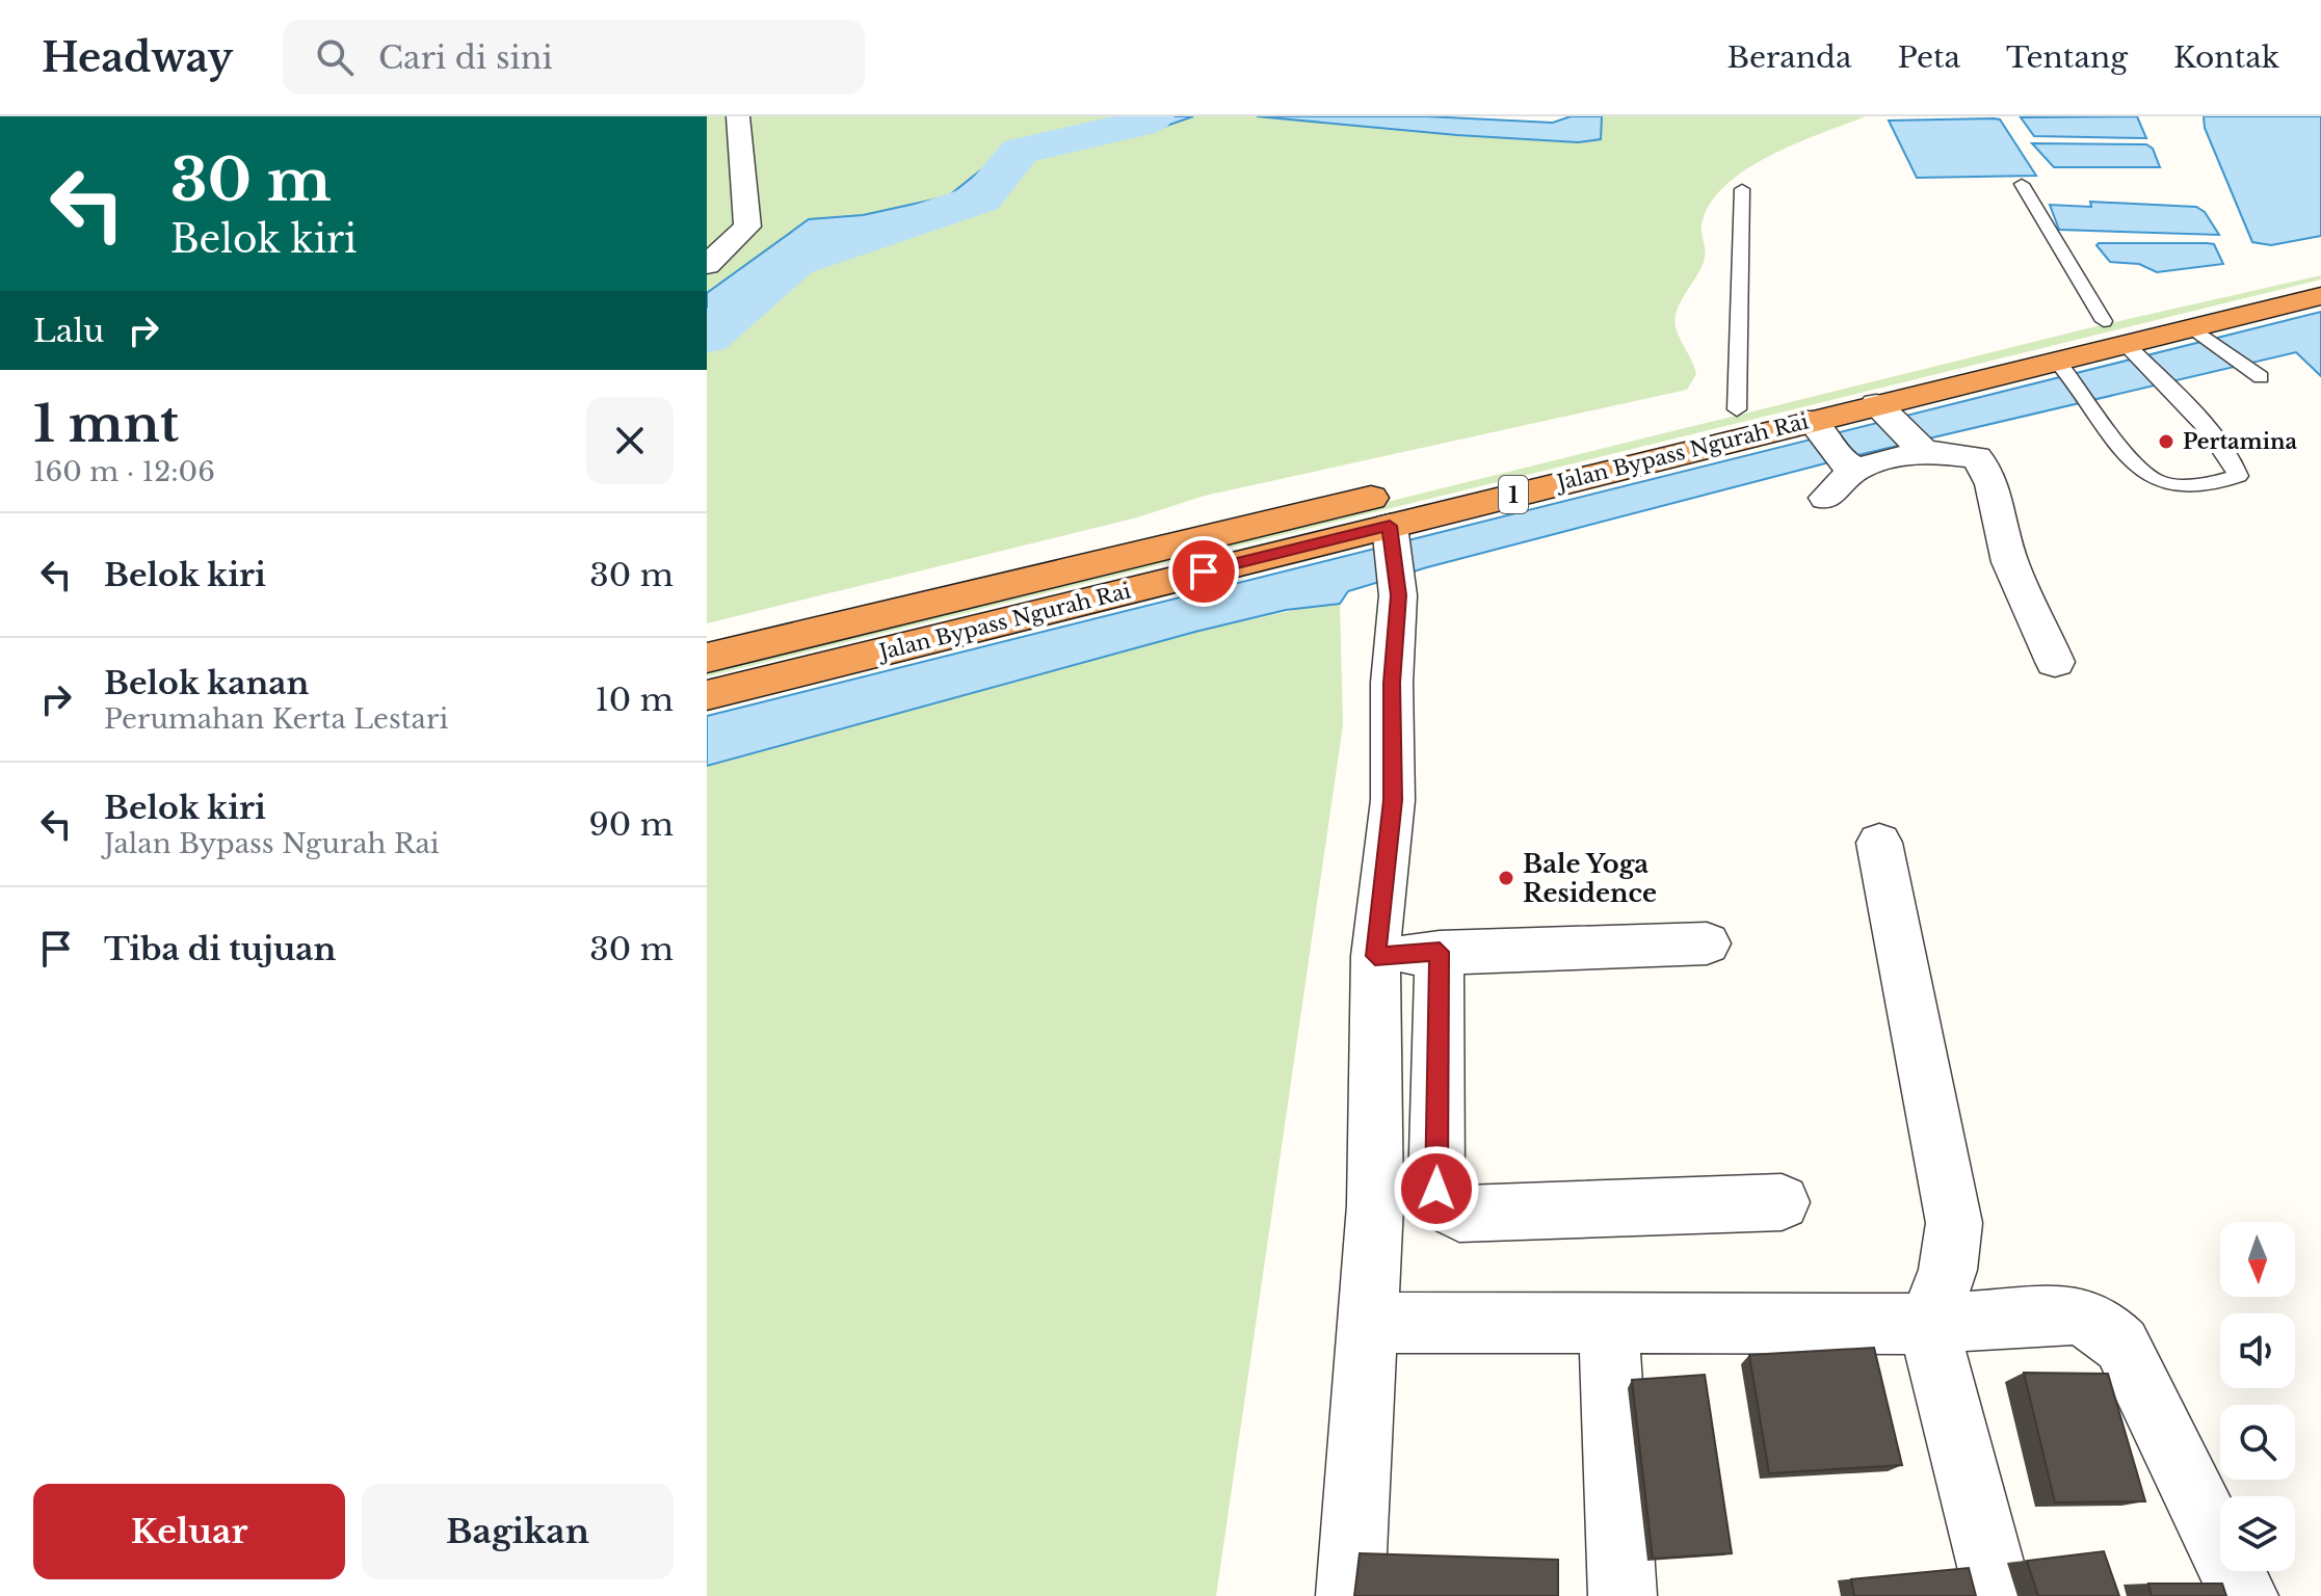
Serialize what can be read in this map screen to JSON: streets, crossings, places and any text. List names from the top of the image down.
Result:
{
  "streets": {
    "highway": ["Jalan Bypass Ngurah Rai", "1"]
  },
  "places": ["Pertamina", "Bale Yoga Residence"],
  "north": "bottom",
  "page": {
    "header": "Headway",
    "search": "Cari di sini",
    "nav": [
      "Beranda",
      "Peta",
      "Tentang",
      "Kontak"
    ],
    "turn": ["30 m", "Belok kiri"],
    "then": "Lalu",
    "heading": ["1 mnt", "160 m · 12:06"],
    "list": [
      {
        "name": "Belok kiri",
        "value": "30 m"
      },
      {
        "name": "Belok kanan",
        "note": "Perumahan Kerta Lestari",
        "value": "10 m"
      },
      {
        "name": "Belok kiri",
        "note": "Jalan Bypass Ngurah Rai",
        "value": "90 m"
      },
      {
        "name": "Tiba di tujuan",
        "value": "30 m"
      }
    ],
    "buttons": ["Keluar", "Bagikan"]
  }
}
